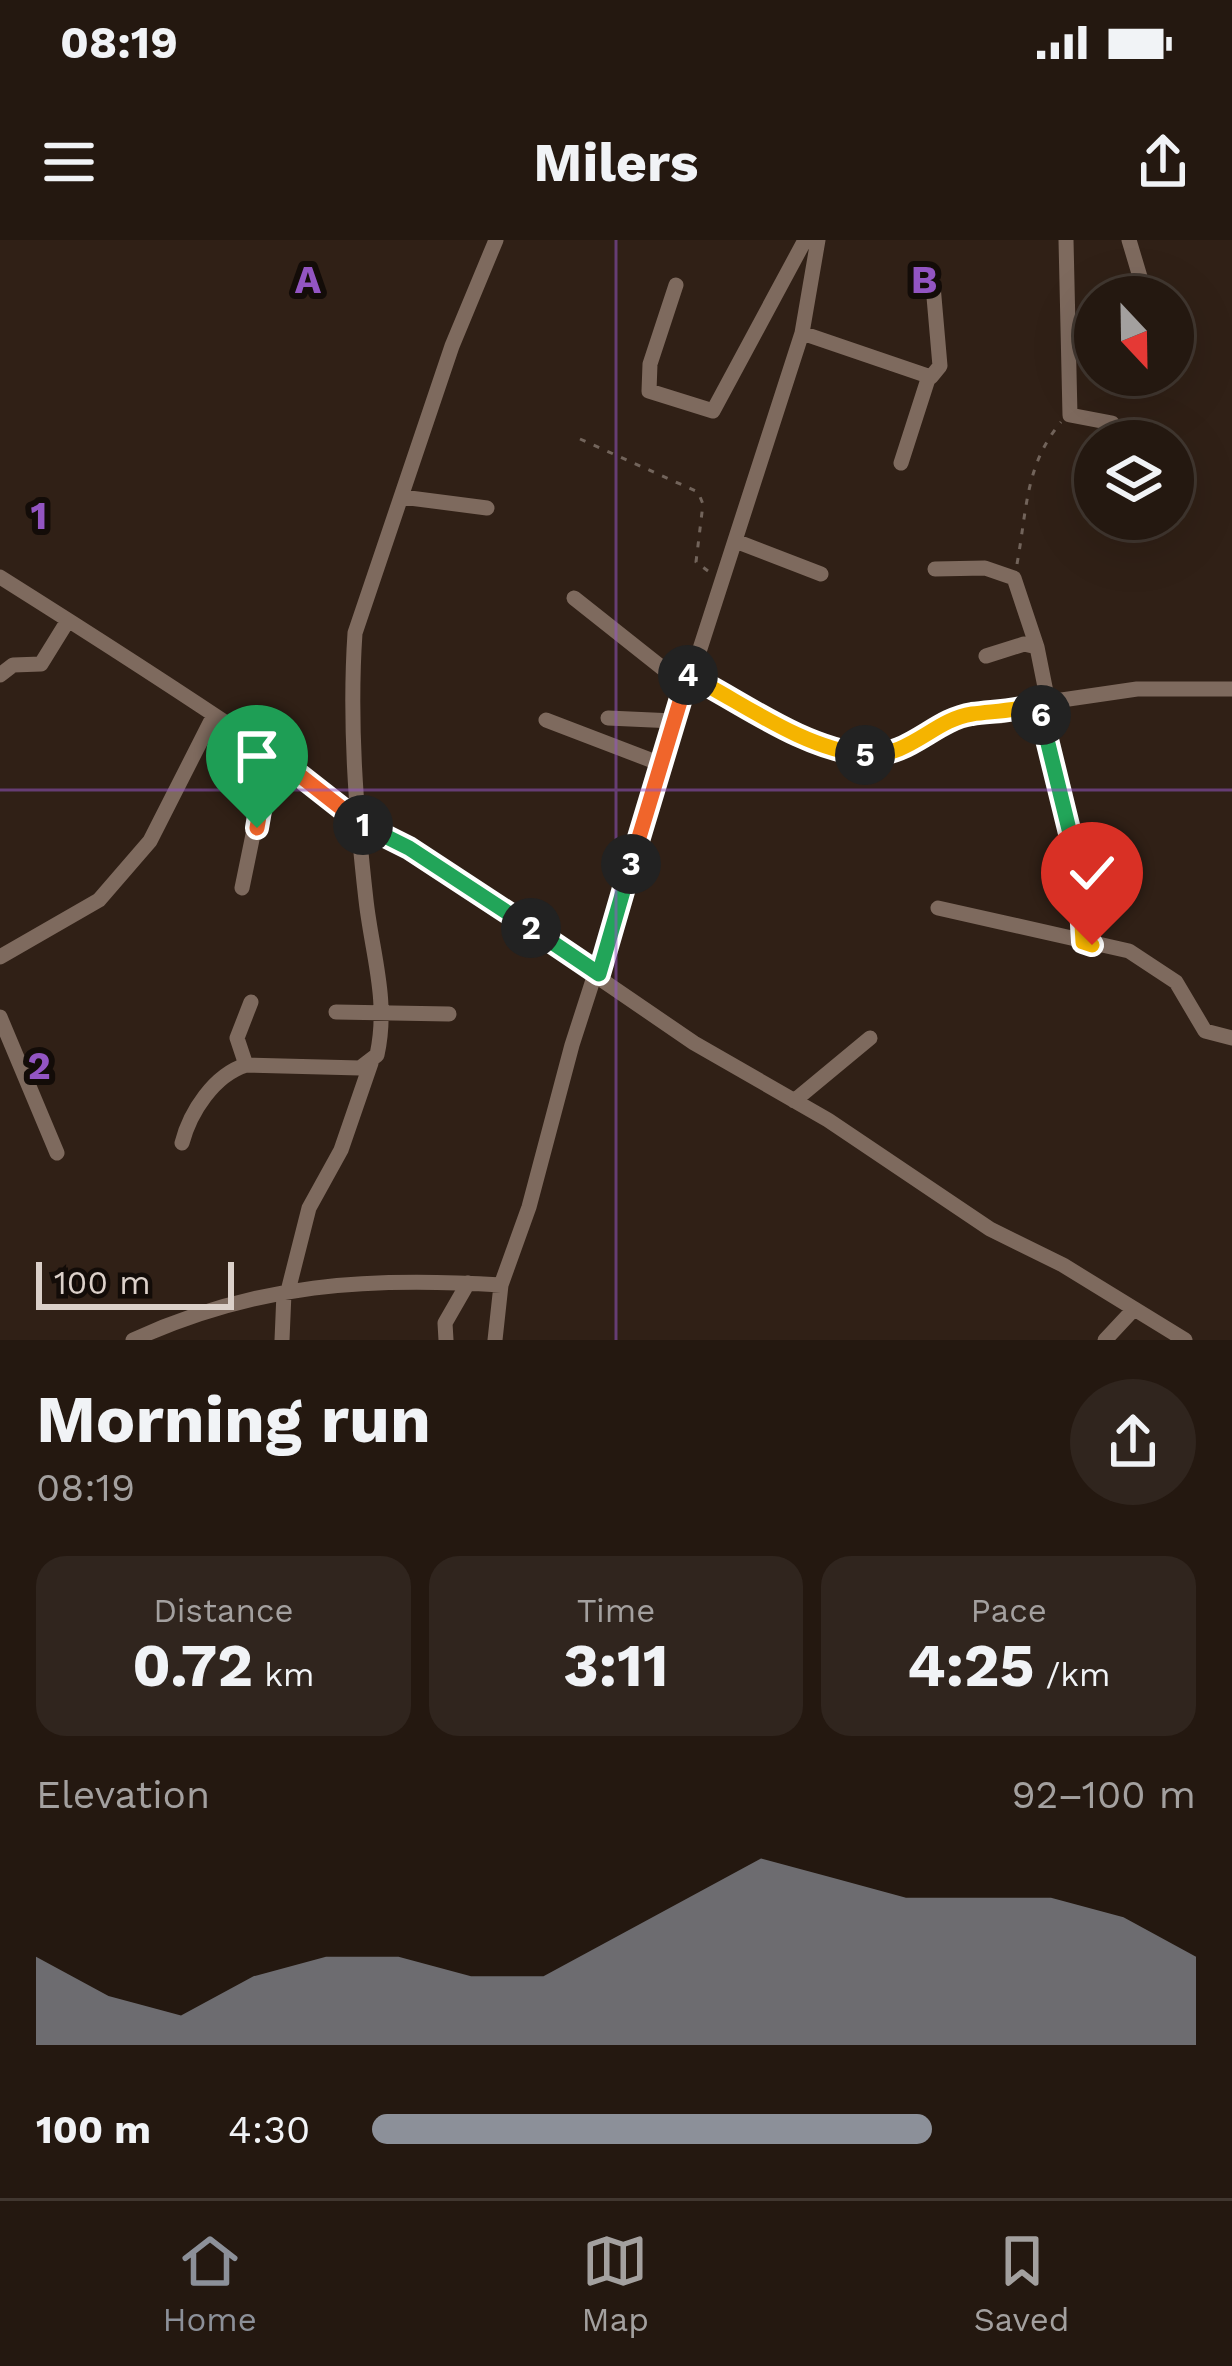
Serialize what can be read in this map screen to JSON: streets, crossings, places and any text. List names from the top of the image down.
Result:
{
  "scale_bar": "100 m",
  "north": "bottom",
  "page": {
    "status": "08:19",
    "header": "Milers",
    "pins": [
      "4",
      "6",
      "5",
      "1",
      "3",
      "2"
    ],
    "scale": "100 m",
    "heading": ["Morning run", "08:19"],
    "stats": [
      ["Distance", "0.72 km"],
      ["Time", "3:11"],
      ["Pace", "4:25 /km"]
    ],
    "chart": ["Elevation", "92–100 m"],
    "list": [
      {
        "name": "100 m",
        "note": "4:30"
      }
    ],
    "tabs": ["Home", "Map", "Saved"]
  },
  "grid": {
    "columns": ["A", "B"],
    "rows": ["1", "2"]
  }
}
